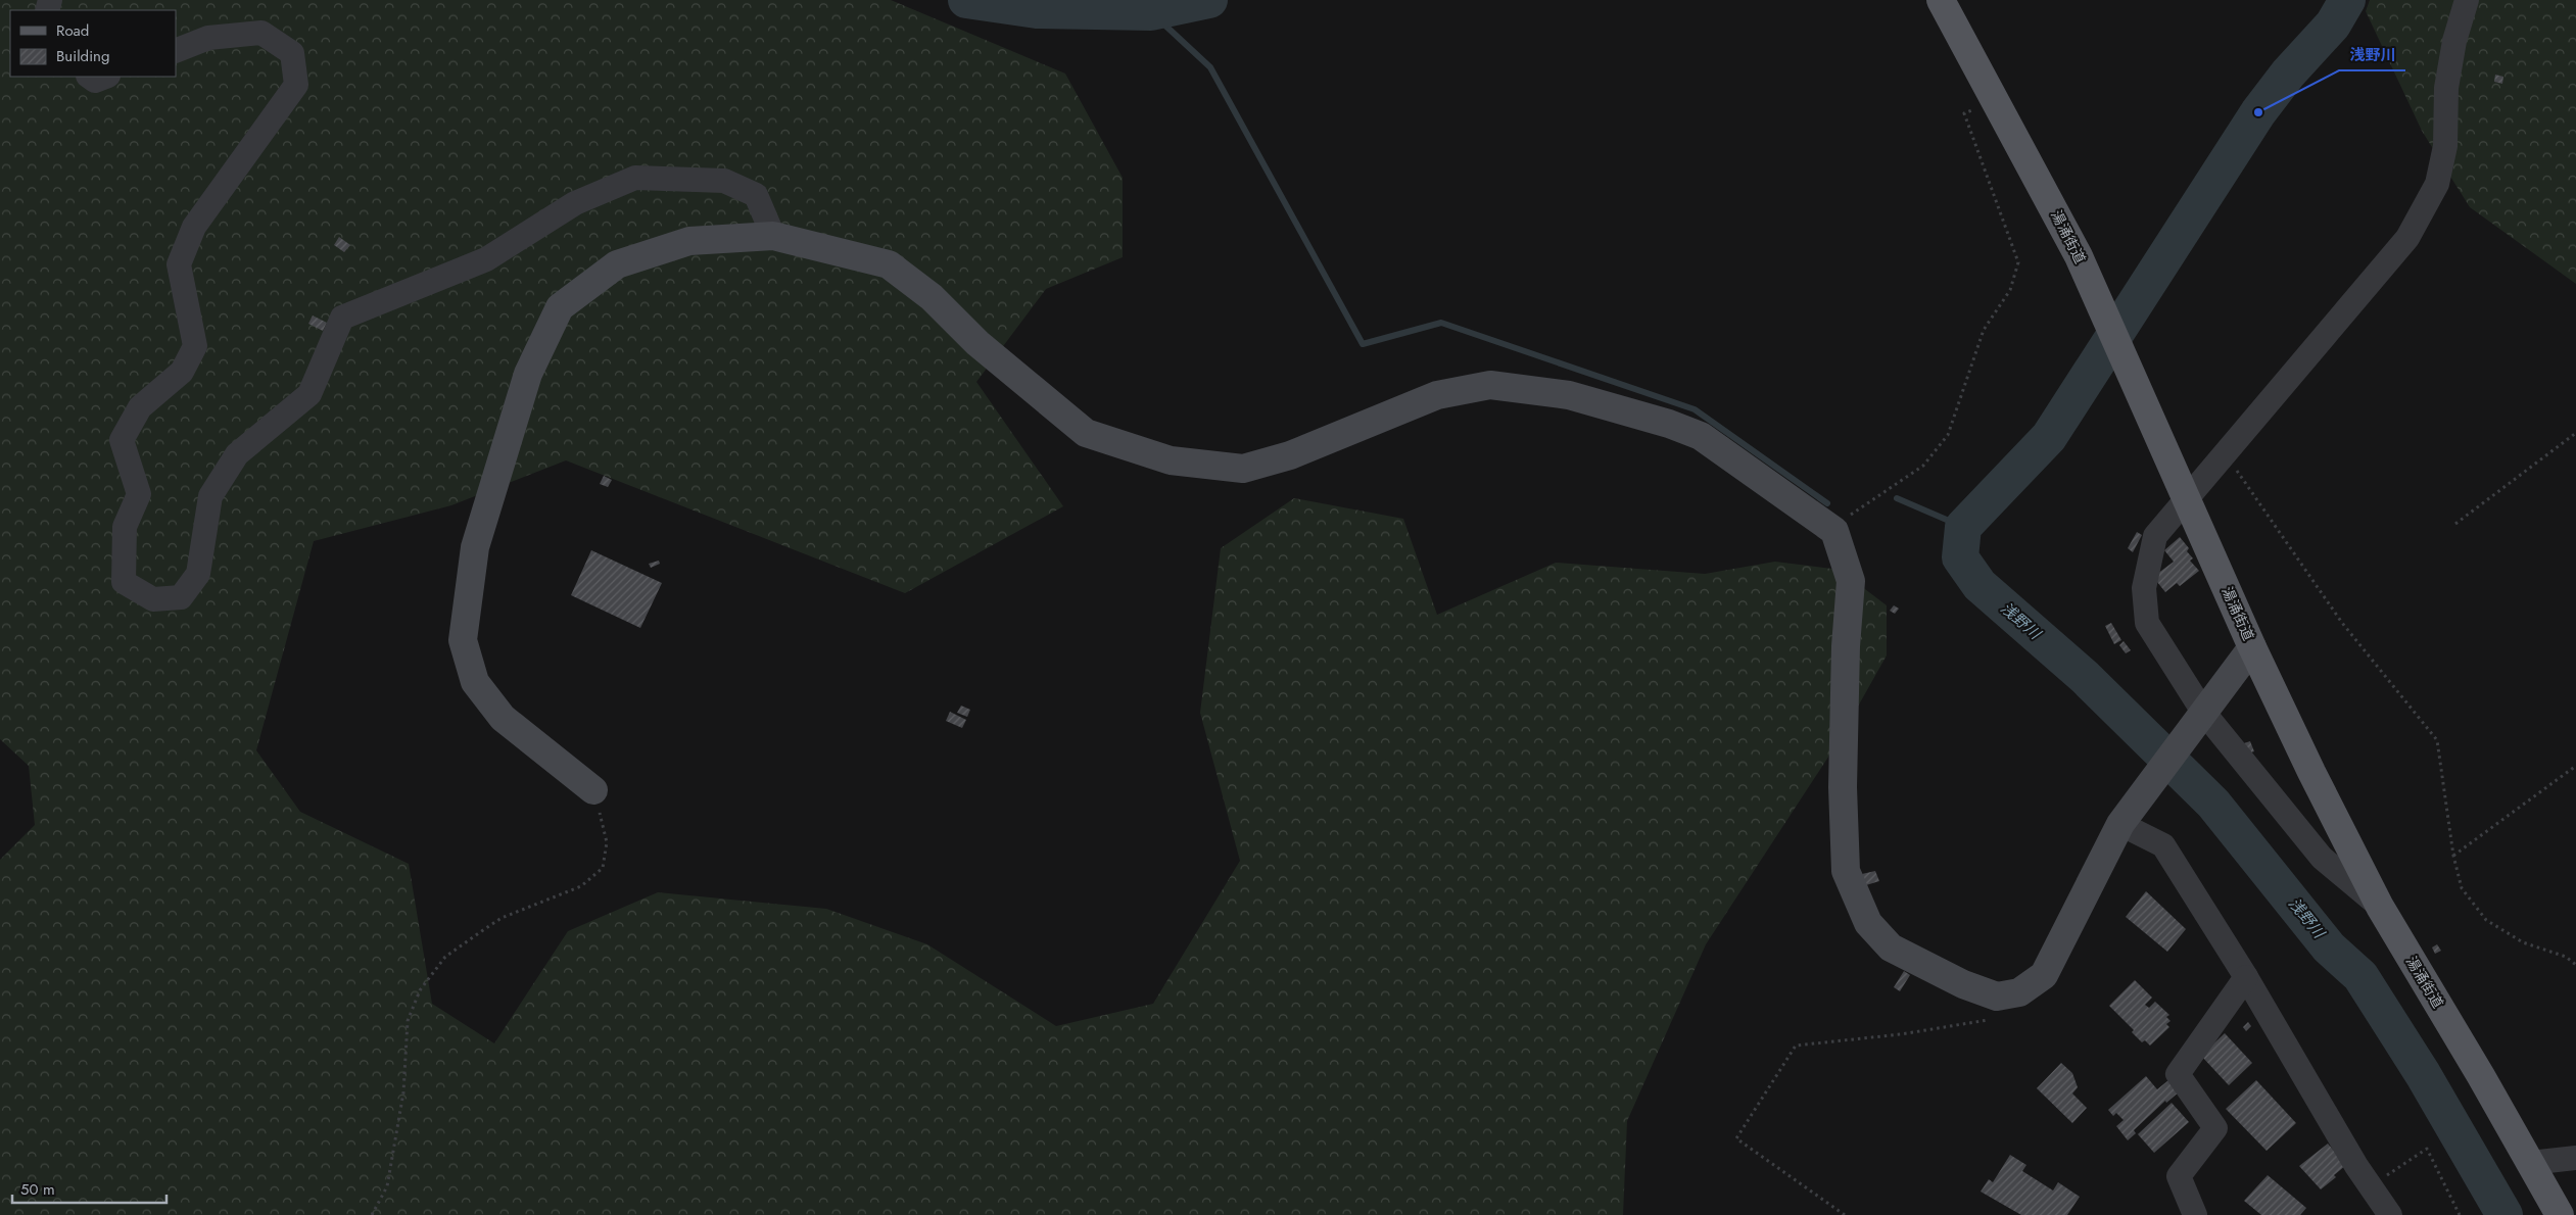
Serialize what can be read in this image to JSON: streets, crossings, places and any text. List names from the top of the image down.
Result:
{
  "streets": {
    "main road": ["湯涌街道"]
  },
  "water": ["浅野川"],
  "places": ["浅野川"],
  "legend": ["Road", "Building"],
  "scale_bar": "50 m"
}
